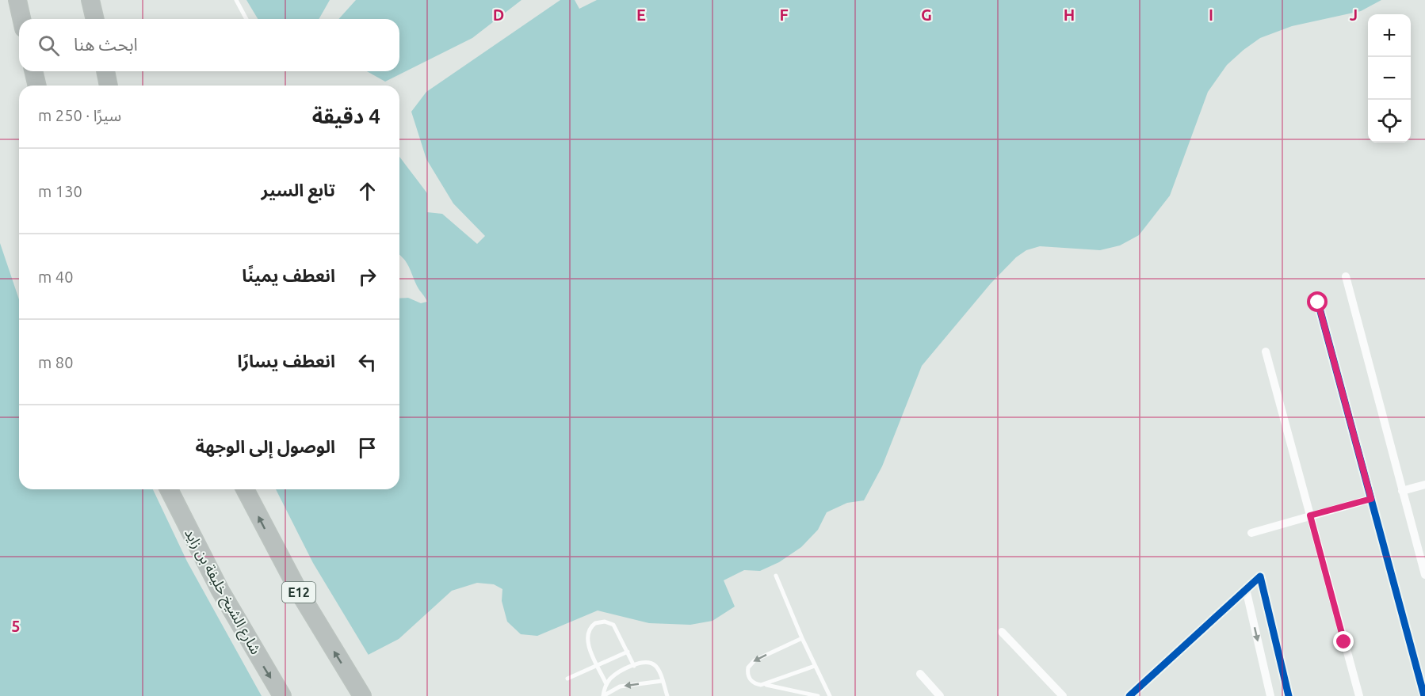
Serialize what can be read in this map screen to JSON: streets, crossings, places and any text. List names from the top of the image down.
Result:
{
  "streets": {
    "highway": ["شارع الشيخ خليفة بن زايد", "E12"]
  },
  "page": {
    "map_buttons": ["+", "−"],
    "search": "ابحث هنا",
    "heading": ["4 دقيقة", "سيرًا · 250 m"],
    "list": [
      ["تابع السير", "130 m"],
      ["انعطف يمينًا", "40 m"],
      ["انعطف يسارًا", "80 m"],
      "الوصول إلى الوجهة"
    ]
  },
  "grid": {
    "columns": [
      "D",
      "E",
      "F",
      "G",
      "H",
      "I",
      "J"
    ],
    "rows": ["5"]
  }
}
